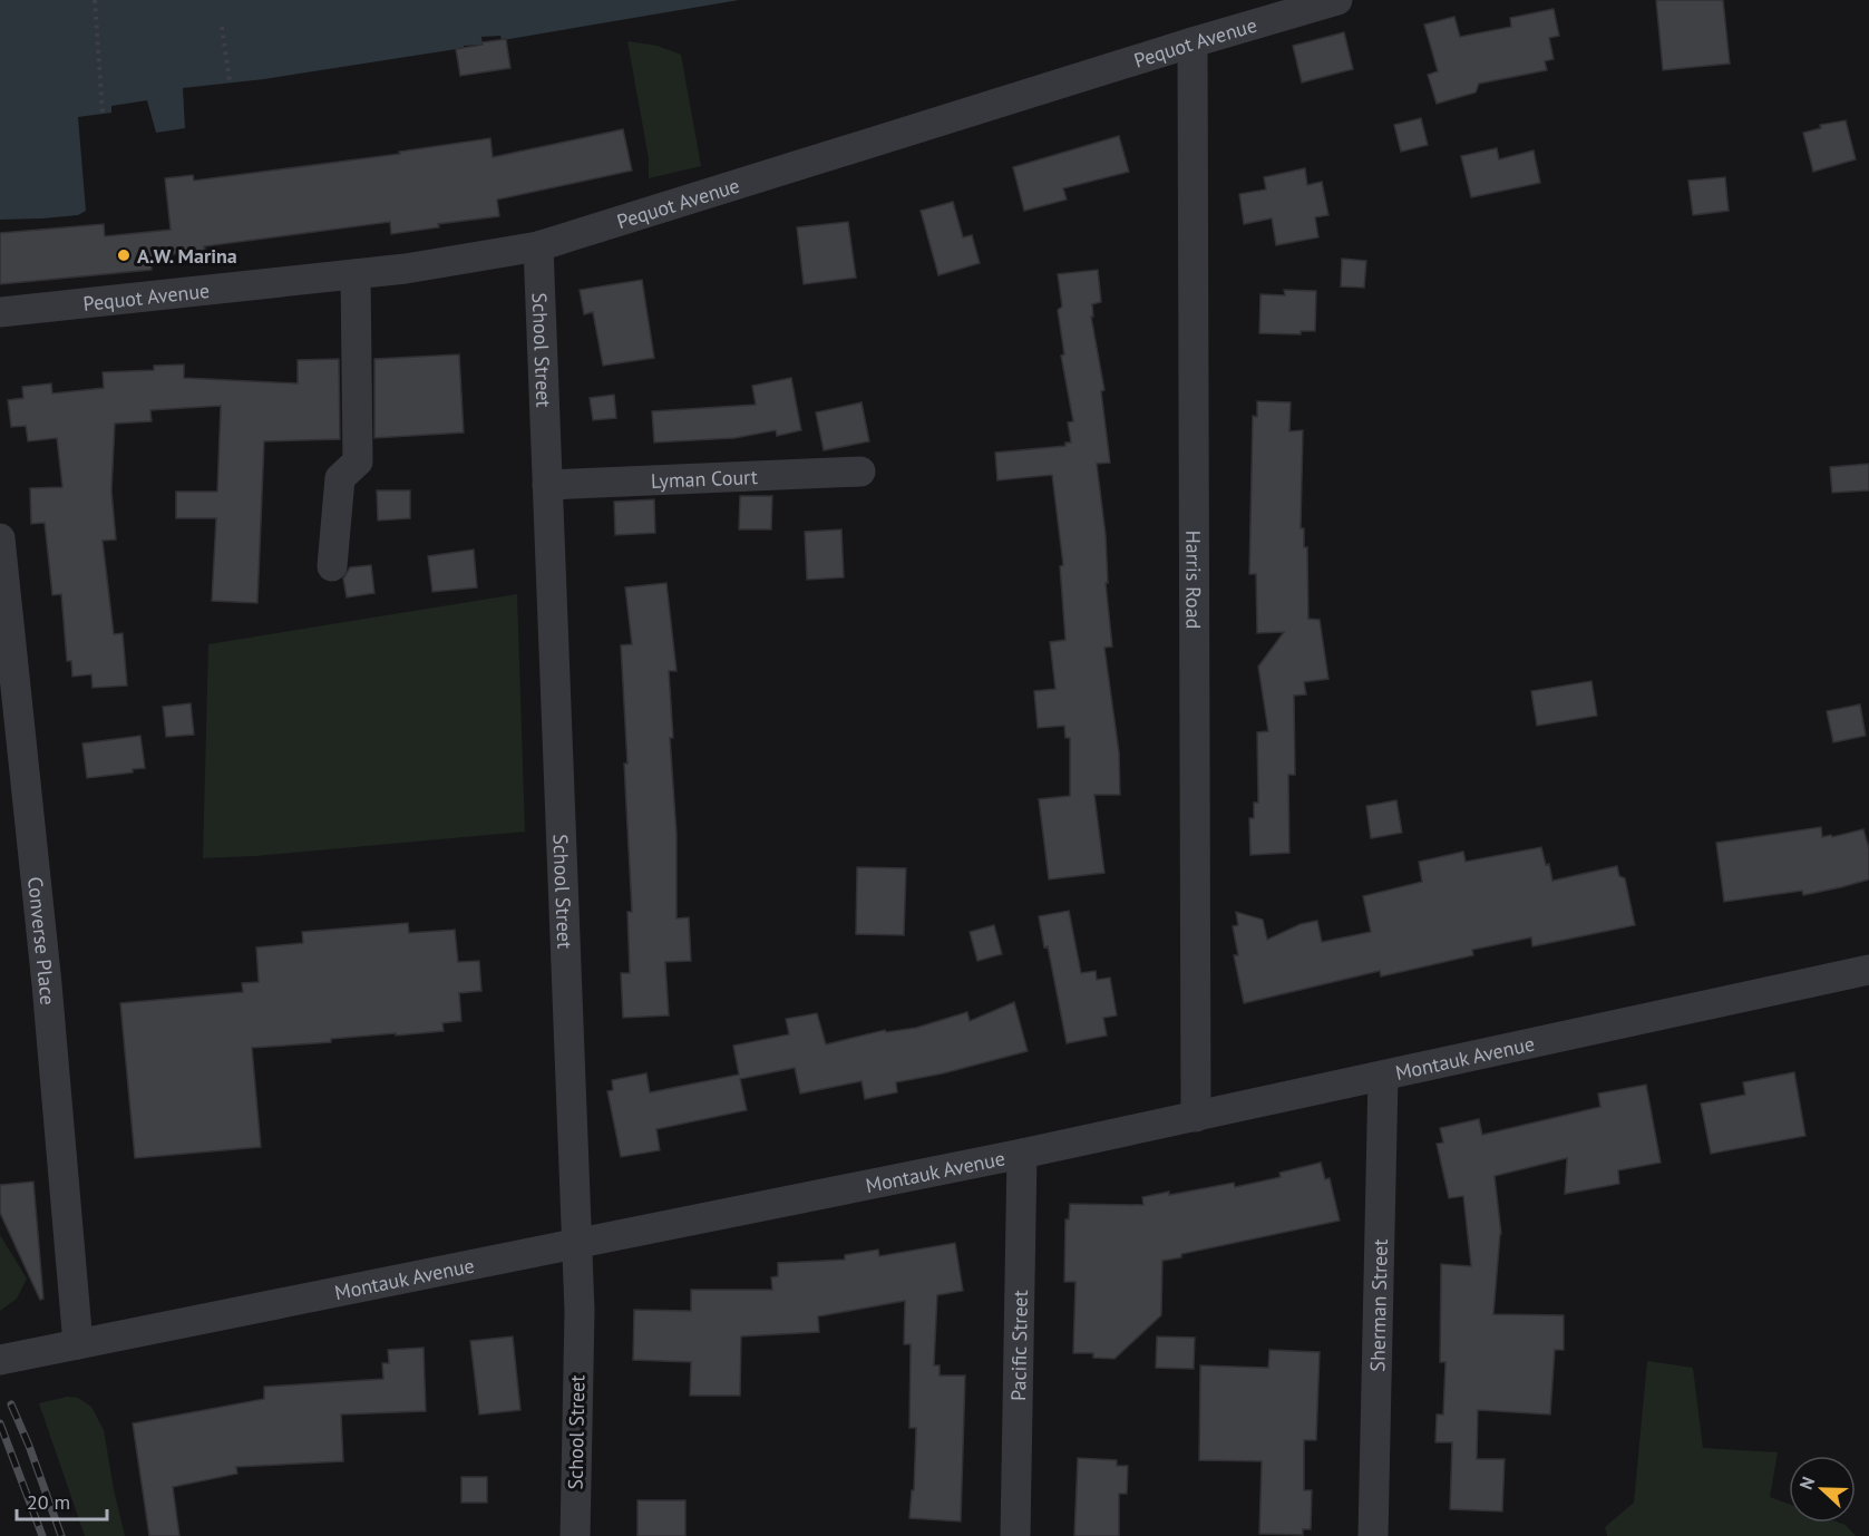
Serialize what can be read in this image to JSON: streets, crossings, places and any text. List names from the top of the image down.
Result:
{
  "streets": {
    "street": [
      "Pequot Avenue",
      "School Street",
      "Lyman Court",
      "Harris Road",
      "Converse Place",
      "Montauk Avenue",
      "Sherman Street",
      "Pacific Street"
    ]
  },
  "crossings": [
    ["Pequot Avenue", "School Street"],
    ["Pequot Avenue", "Harris Road"],
    ["School Street", "Lyman Court"],
    ["School Street", "Montauk Avenue"],
    ["Harris Road", "Montauk Avenue"],
    ["Converse Place", "Montauk Avenue"],
    ["Montauk Avenue", "Sherman Street"],
    ["Montauk Avenue", "Pacific Street"]
  ],
  "places": ["A.W. Marina"],
  "scale_bar": "20 m",
  "north": "left"
}
